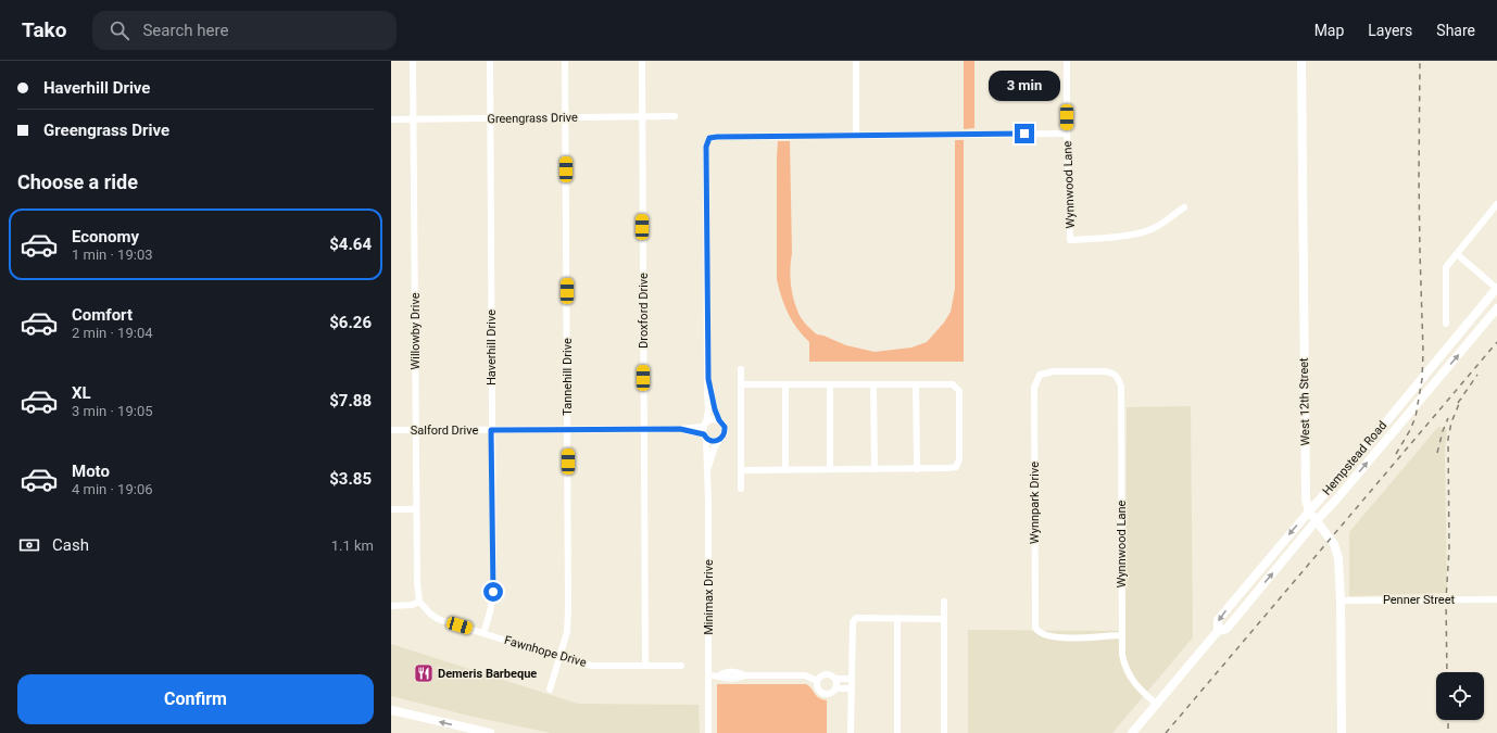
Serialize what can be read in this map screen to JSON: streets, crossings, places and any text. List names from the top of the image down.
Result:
{
  "streets": {
    "main road": ["West 12th Street", "Hempstead Road"],
    "street": [
      "Greengrass Drive",
      "Wynnwood Lane",
      "Droxford Drive",
      "Willowby Drive",
      "Haverhill Drive",
      "Tannehill Drive",
      "Salford Drive",
      "Wynnpark Drive",
      "Minimax Drive",
      "Penner Street",
      "Fawnhope Drive"
    ]
  },
  "crossings": [
    ["Greengrass Drive", "Droxford Drive"],
    ["Greengrass Drive", "Willowby Drive"],
    ["Greengrass Drive", "Haverhill Drive"],
    ["Greengrass Drive", "Tannehill Drive"],
    ["Wynnwood Lane", "Hempstead Road"],
    ["Wynnwood Lane", "Wynnpark Drive"],
    ["Droxford Drive", "Salford Drive"],
    ["Droxford Drive", "Fawnhope Drive"],
    ["Willowby Drive", "Salford Drive"],
    ["Willowby Drive", "Fawnhope Drive"],
    ["Haverhill Drive", "Salford Drive"],
    ["Haverhill Drive", "Fawnhope Drive"],
    ["Tannehill Drive", "Salford Drive"],
    ["Tannehill Drive", "Fawnhope Drive"],
    ["West 12th Street", "Hempstead Road"],
    ["West 12th Street", "Penner Street"],
    ["Salford Drive", "Minimax Drive"]
  ],
  "places": {
    "restaurant": ["Demeris Barbeque"]
  },
  "page": {
    "header": "Tako",
    "search": "Search here",
    "nav": ["Map", "Layers", "Share"],
    "banner": ["Haverhill Drive", "Greengrass Drive"],
    "bubble": "3 min",
    "heading": "Choose a ride",
    "list": [
      {
        "name": "Economy",
        "note": "1 min · 19:03",
        "value": "$4.64"
      },
      {
        "name": "Comfort",
        "note": "2 min · 19:04",
        "value": "$6.26"
      },
      {
        "name": "XL",
        "note": "3 min · 19:05",
        "value": "$7.88"
      },
      {
        "name": "Moto",
        "note": "4 min · 19:06",
        "value": "$3.85"
      }
    ],
    "pay": ["Cash", "1.1 km"],
    "buttons": "Confirm"
  }
}
